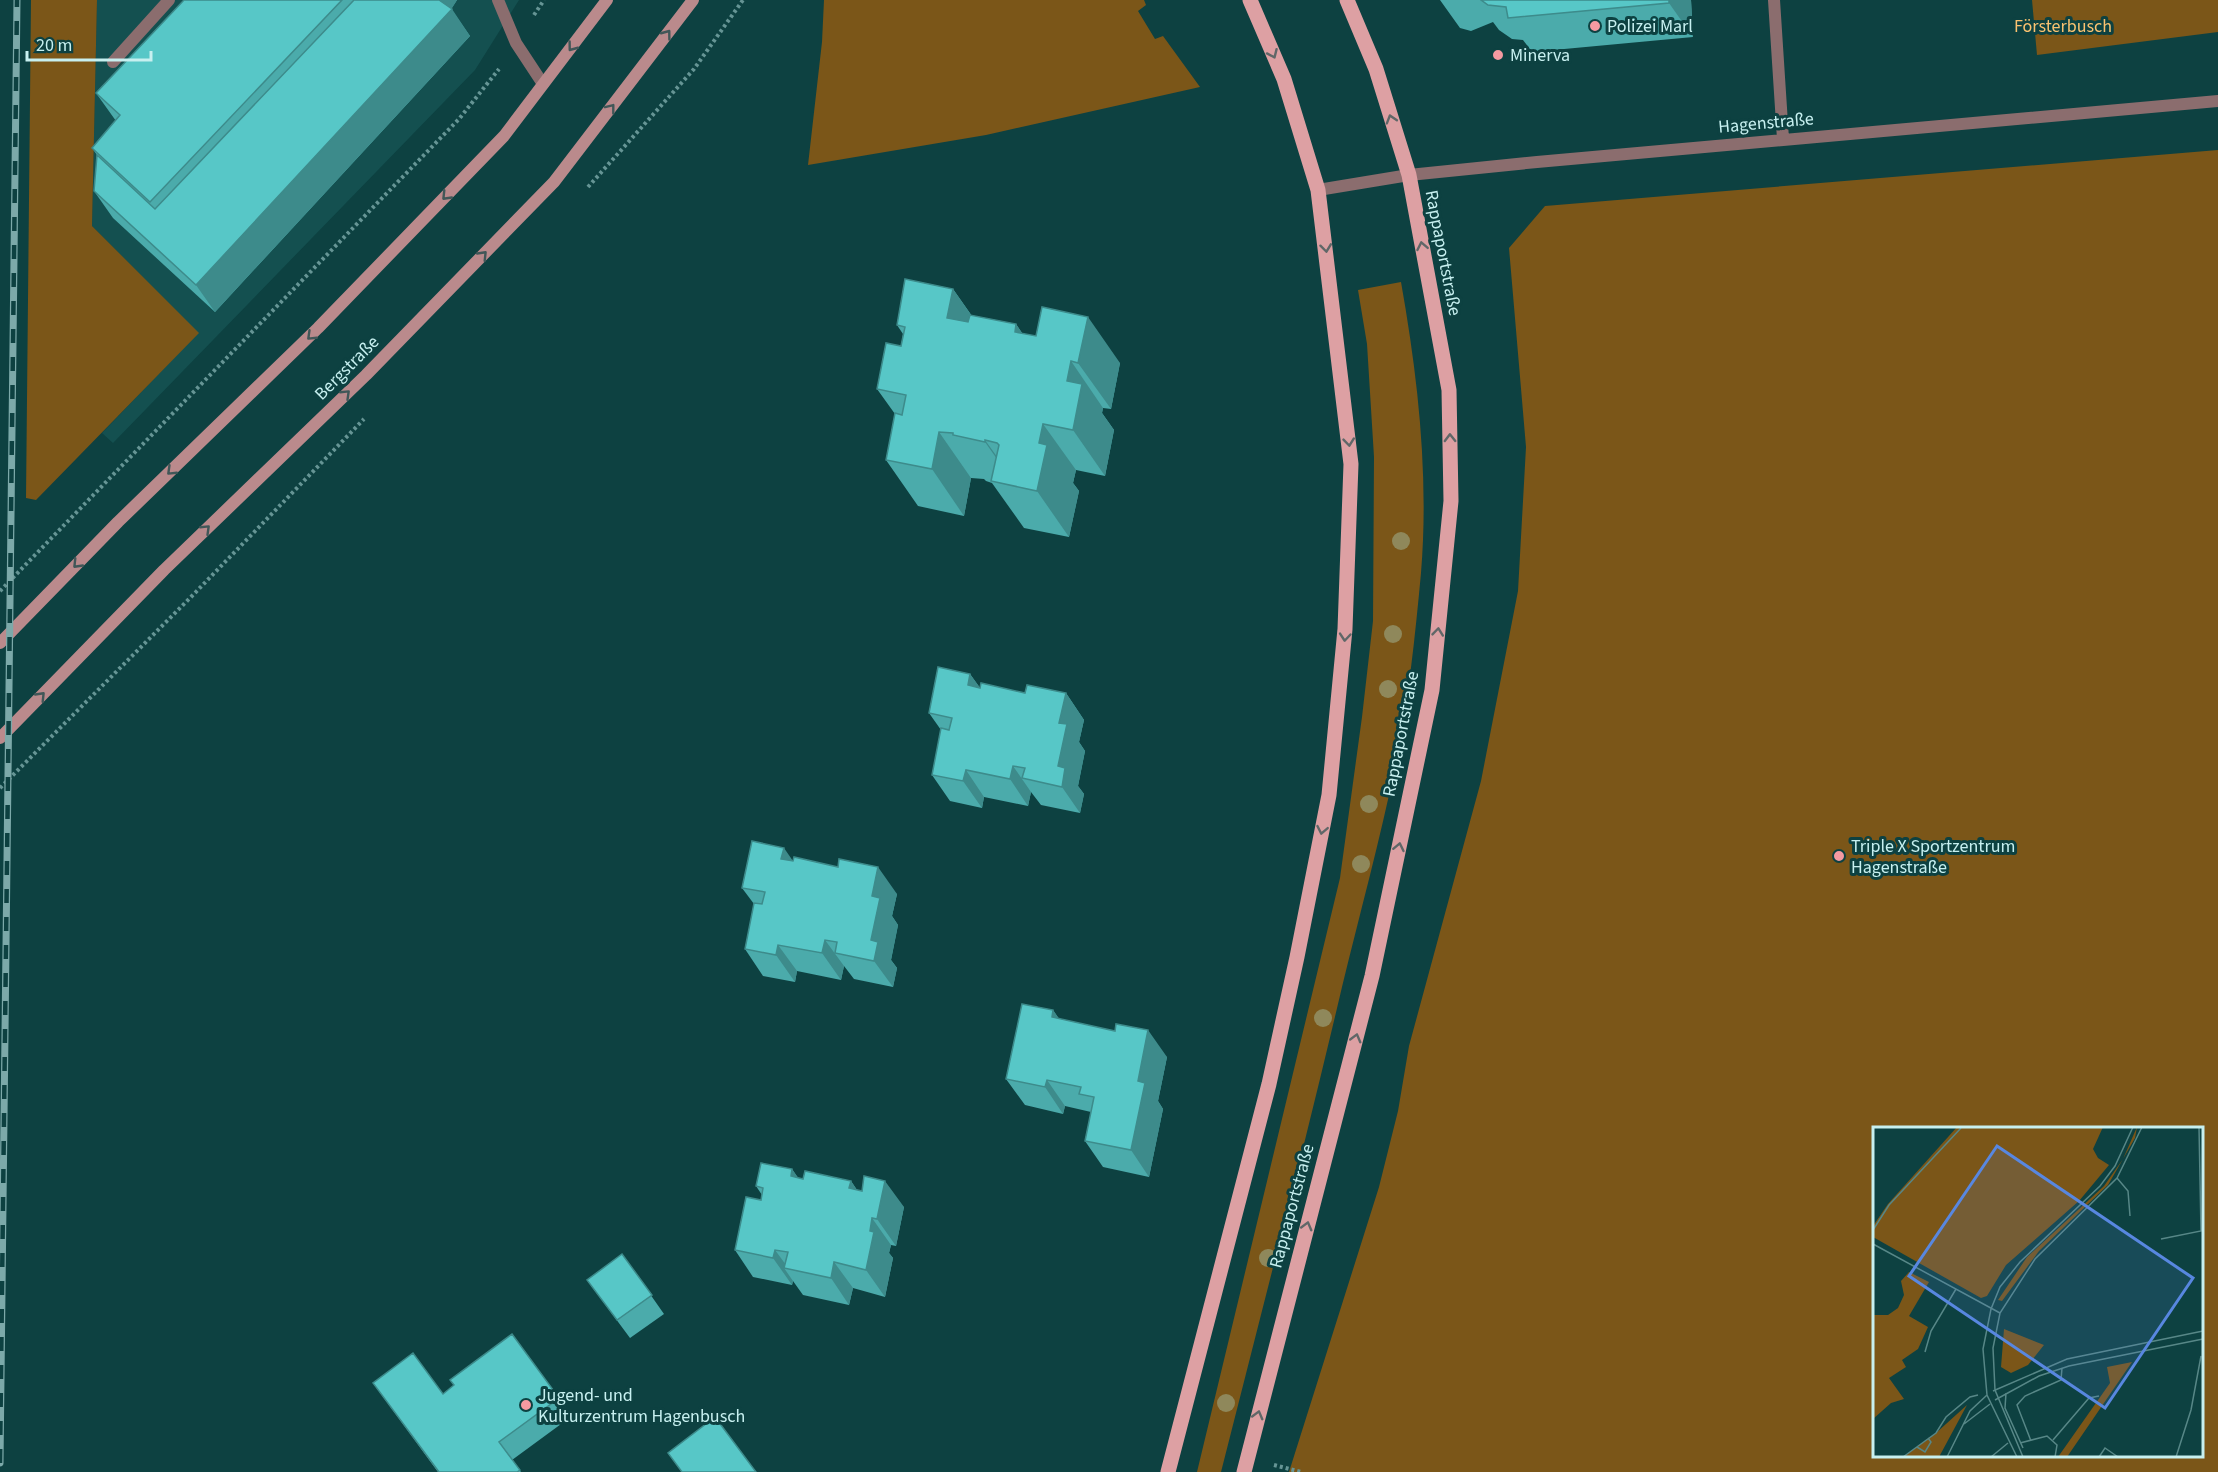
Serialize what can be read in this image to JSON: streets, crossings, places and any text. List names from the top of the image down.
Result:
{
  "streets": {
    "main road": ["Rappaportstraße", "Bergstraße"],
    "street": ["Hagenstraße"]
  },
  "crossings": [
    ["Hagenstraße", "Rappaportstraße"]
  ],
  "parks": ["Försterbusch"],
  "places": [
    "Polizei Marl",
    "Minerva",
    "Triple X Sportzentrum Hagenstraße",
    "Jugend- und Kulturzentrum Hagenbusch"
  ],
  "scale_bar": "20 m"
}
